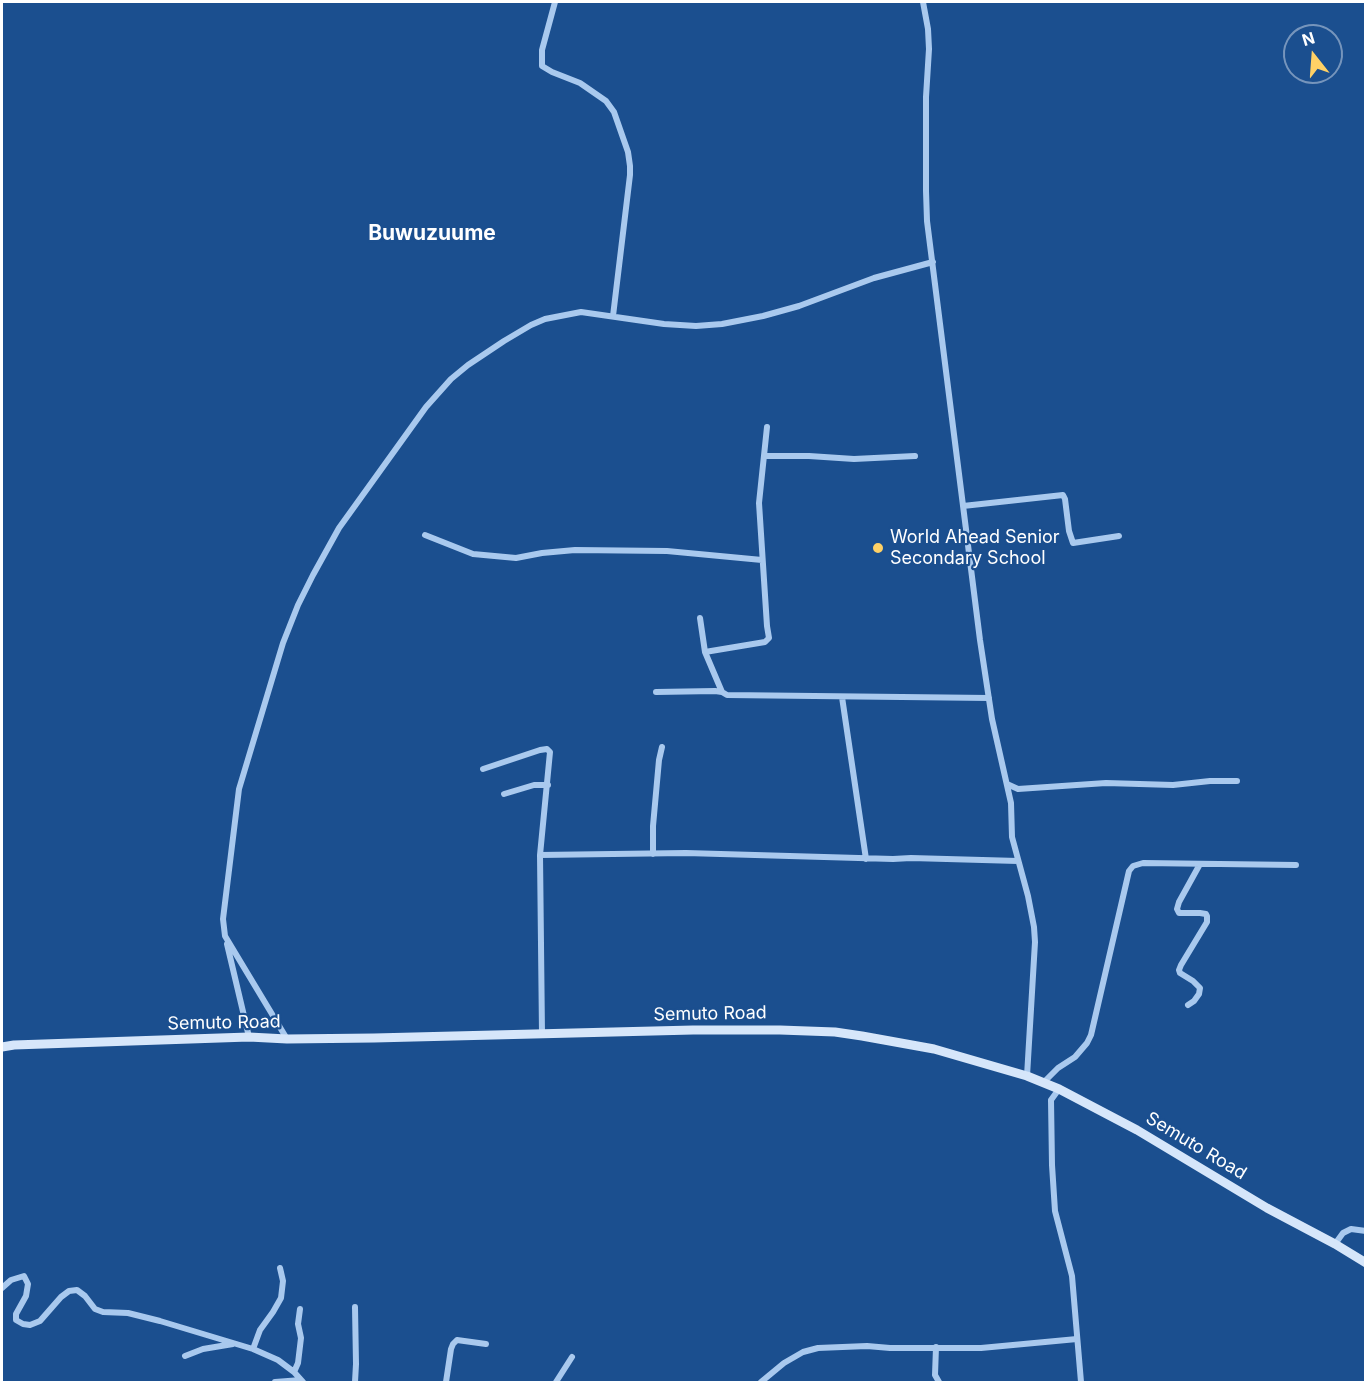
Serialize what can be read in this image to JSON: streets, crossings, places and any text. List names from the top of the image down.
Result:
{
  "streets": {
    "main road": ["Semuto Road"]
  },
  "districts": ["Buwuzuume"],
  "places": ["World Ahead Senior Secondary School"],
  "north": "top"
}
